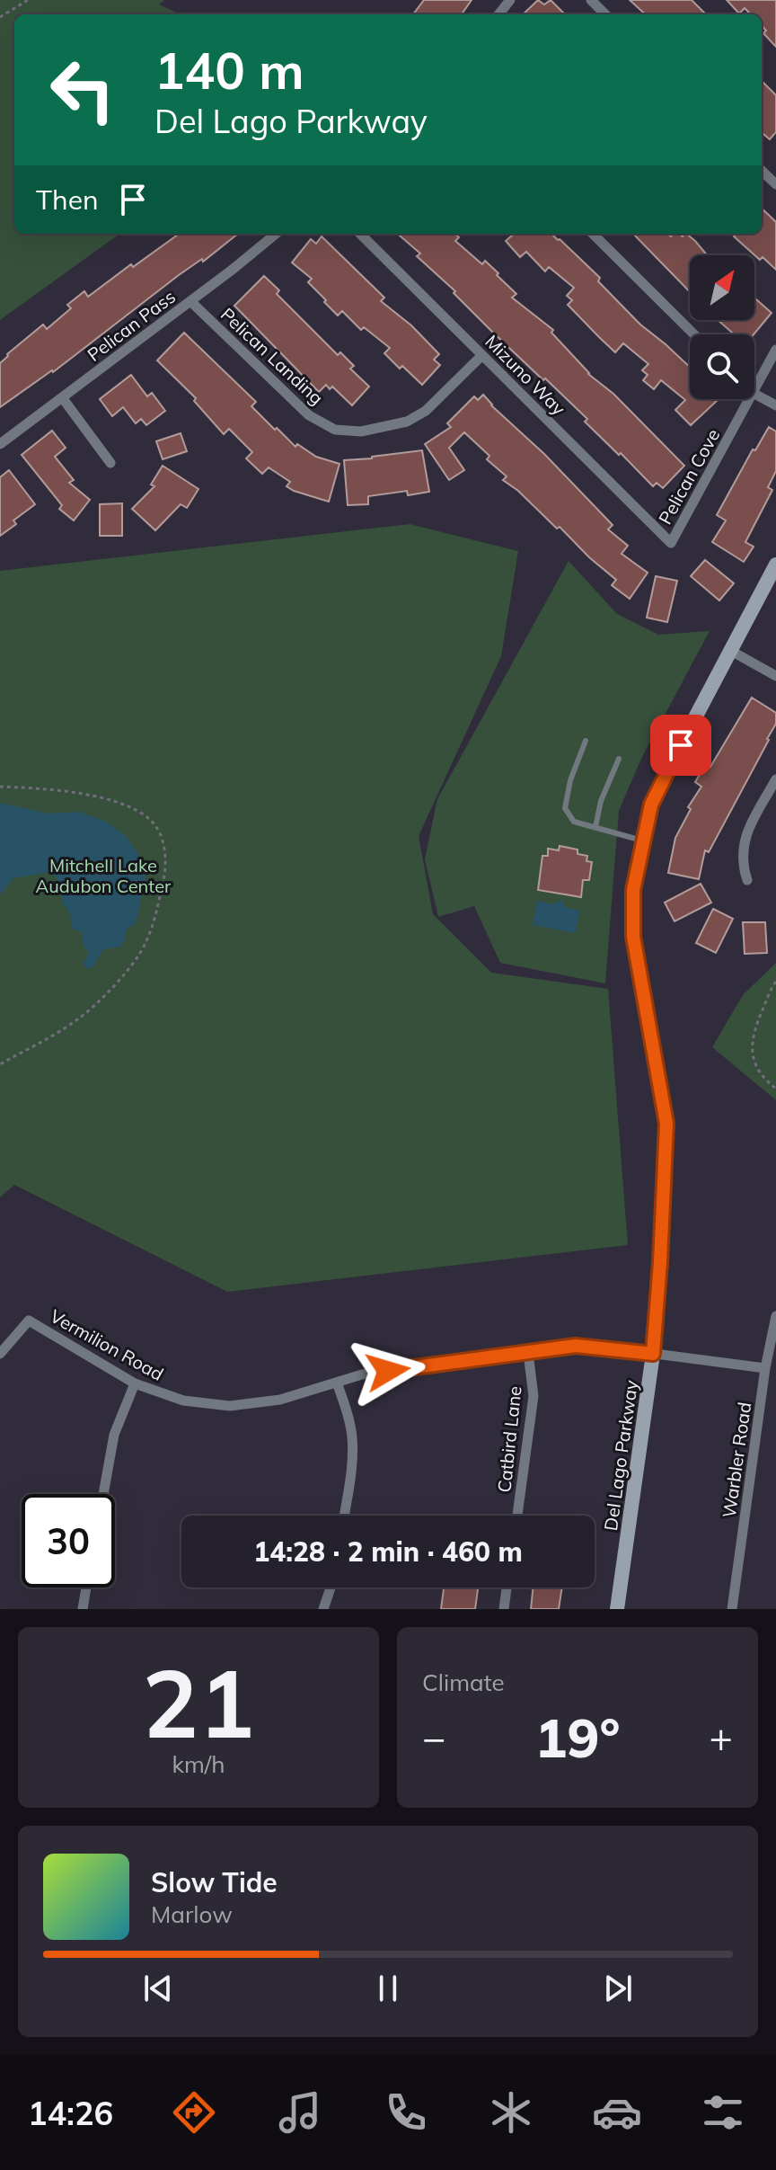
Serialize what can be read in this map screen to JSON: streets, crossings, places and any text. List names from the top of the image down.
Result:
{
  "streets": {
    "street": [
      "Pelican Pass",
      "Pelican Landing",
      "Mizuno Way",
      "Pelican Cove",
      "Vermilion Road",
      "Catbird Lane",
      "Del Lago Parkway",
      "Warbler Road"
    ]
  },
  "crossings": [
    ["Pelican Pass", "Pelican Landing"],
    ["Pelican Landing", "Mizuno Way"],
    ["Mizuno Way", "Pelican Cove"],
    ["Vermilion Road", "Catbird Lane"],
    ["Vermilion Road", "Del Lago Parkway"],
    ["Vermilion Road", "Warbler Road"]
  ],
  "parks": ["Mitchell Lake Audubon Center"],
  "north": "top right",
  "page": {
    "turn": ["140 m", "Del Lago Parkway"],
    "then": "Then",
    "limit": "30",
    "trip": "14:28 · 2 min · 460 m",
    "tile": [
      ["21", "km/h"],
      "Climate"
    ],
    "heat": ["−", "19°", "+"],
    "song": ["Slow Tide", "Marlow"],
    "tabs": "14:26"
  }
}
